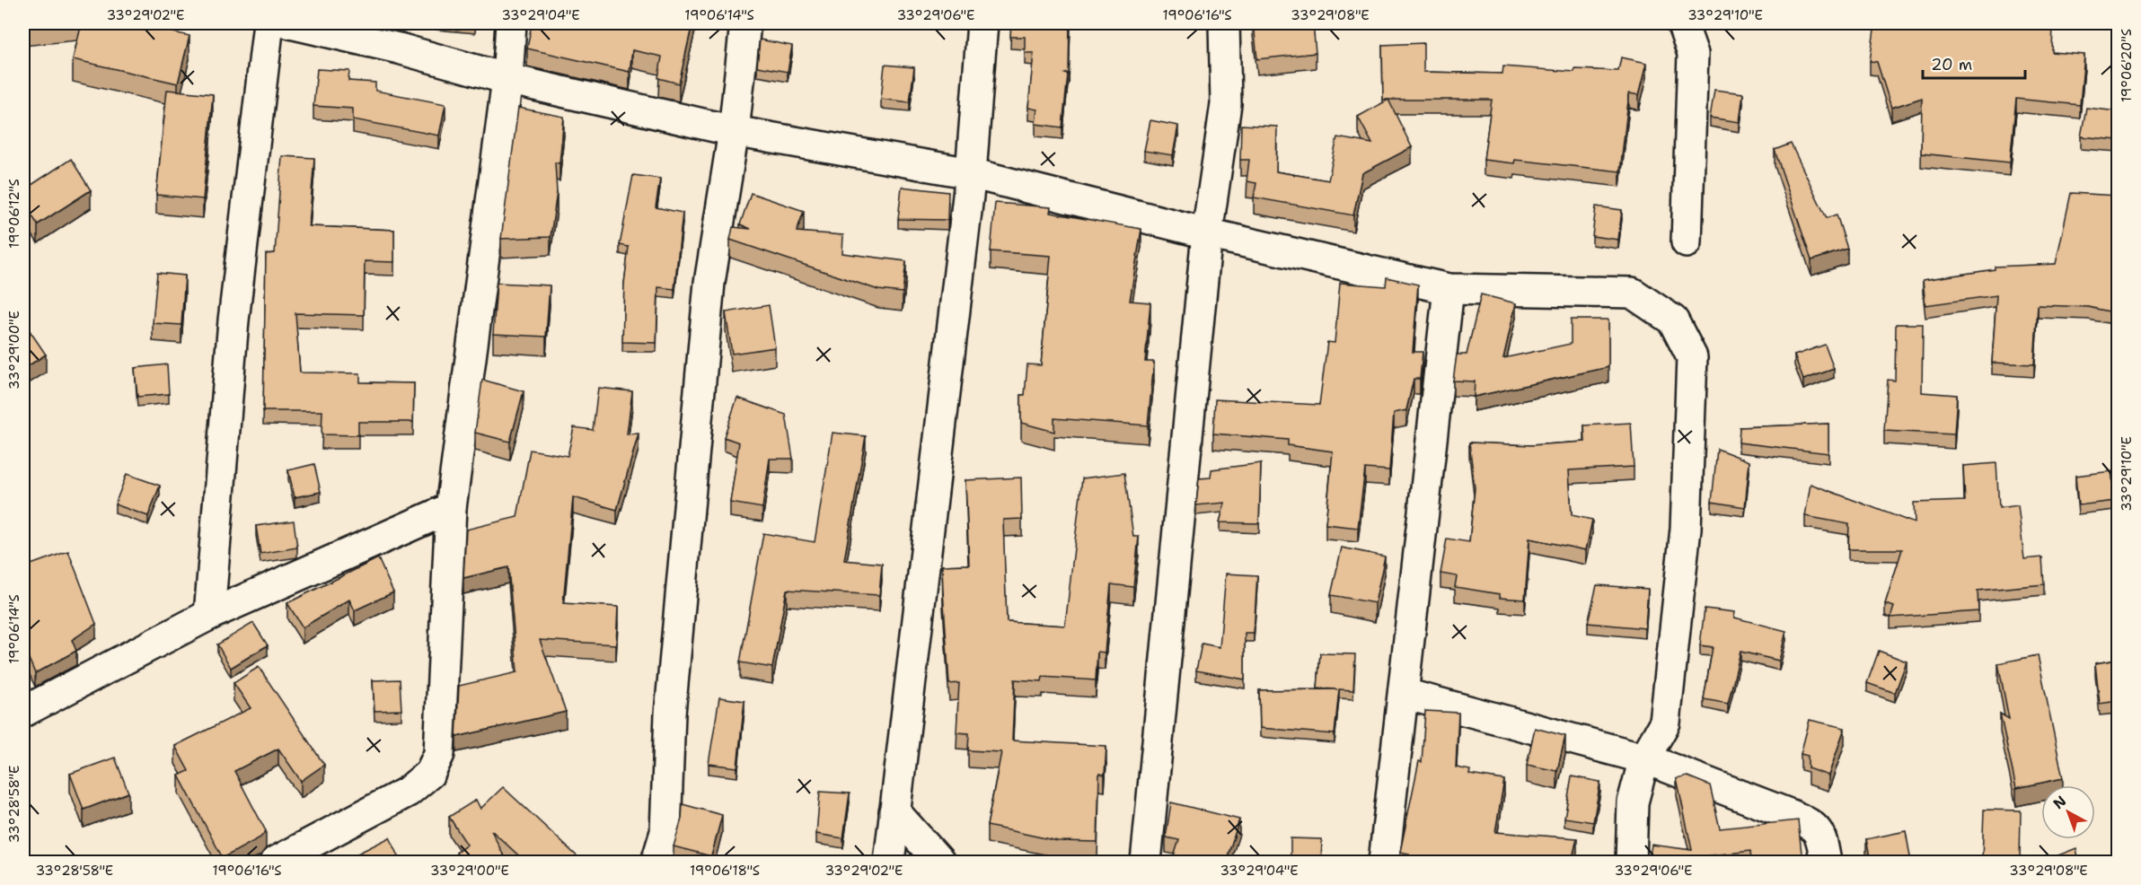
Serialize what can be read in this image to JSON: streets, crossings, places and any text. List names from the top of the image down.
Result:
{
  "scale_bar": "20 m",
  "north": "top left",
  "coordinates": [
    "33°29'02\"E",
    "33°29'04\"E",
    "19°06'14\"S",
    "33°29'06\"E",
    "19°06'16\"S",
    "33°29'08\"E",
    "33°29'10\"E",
    "19°06'20\"S",
    "19°06'12\"S",
    "33°29'00\"E",
    "33°28'58\"E",
    "19°06'18\"S"
  ]
}
